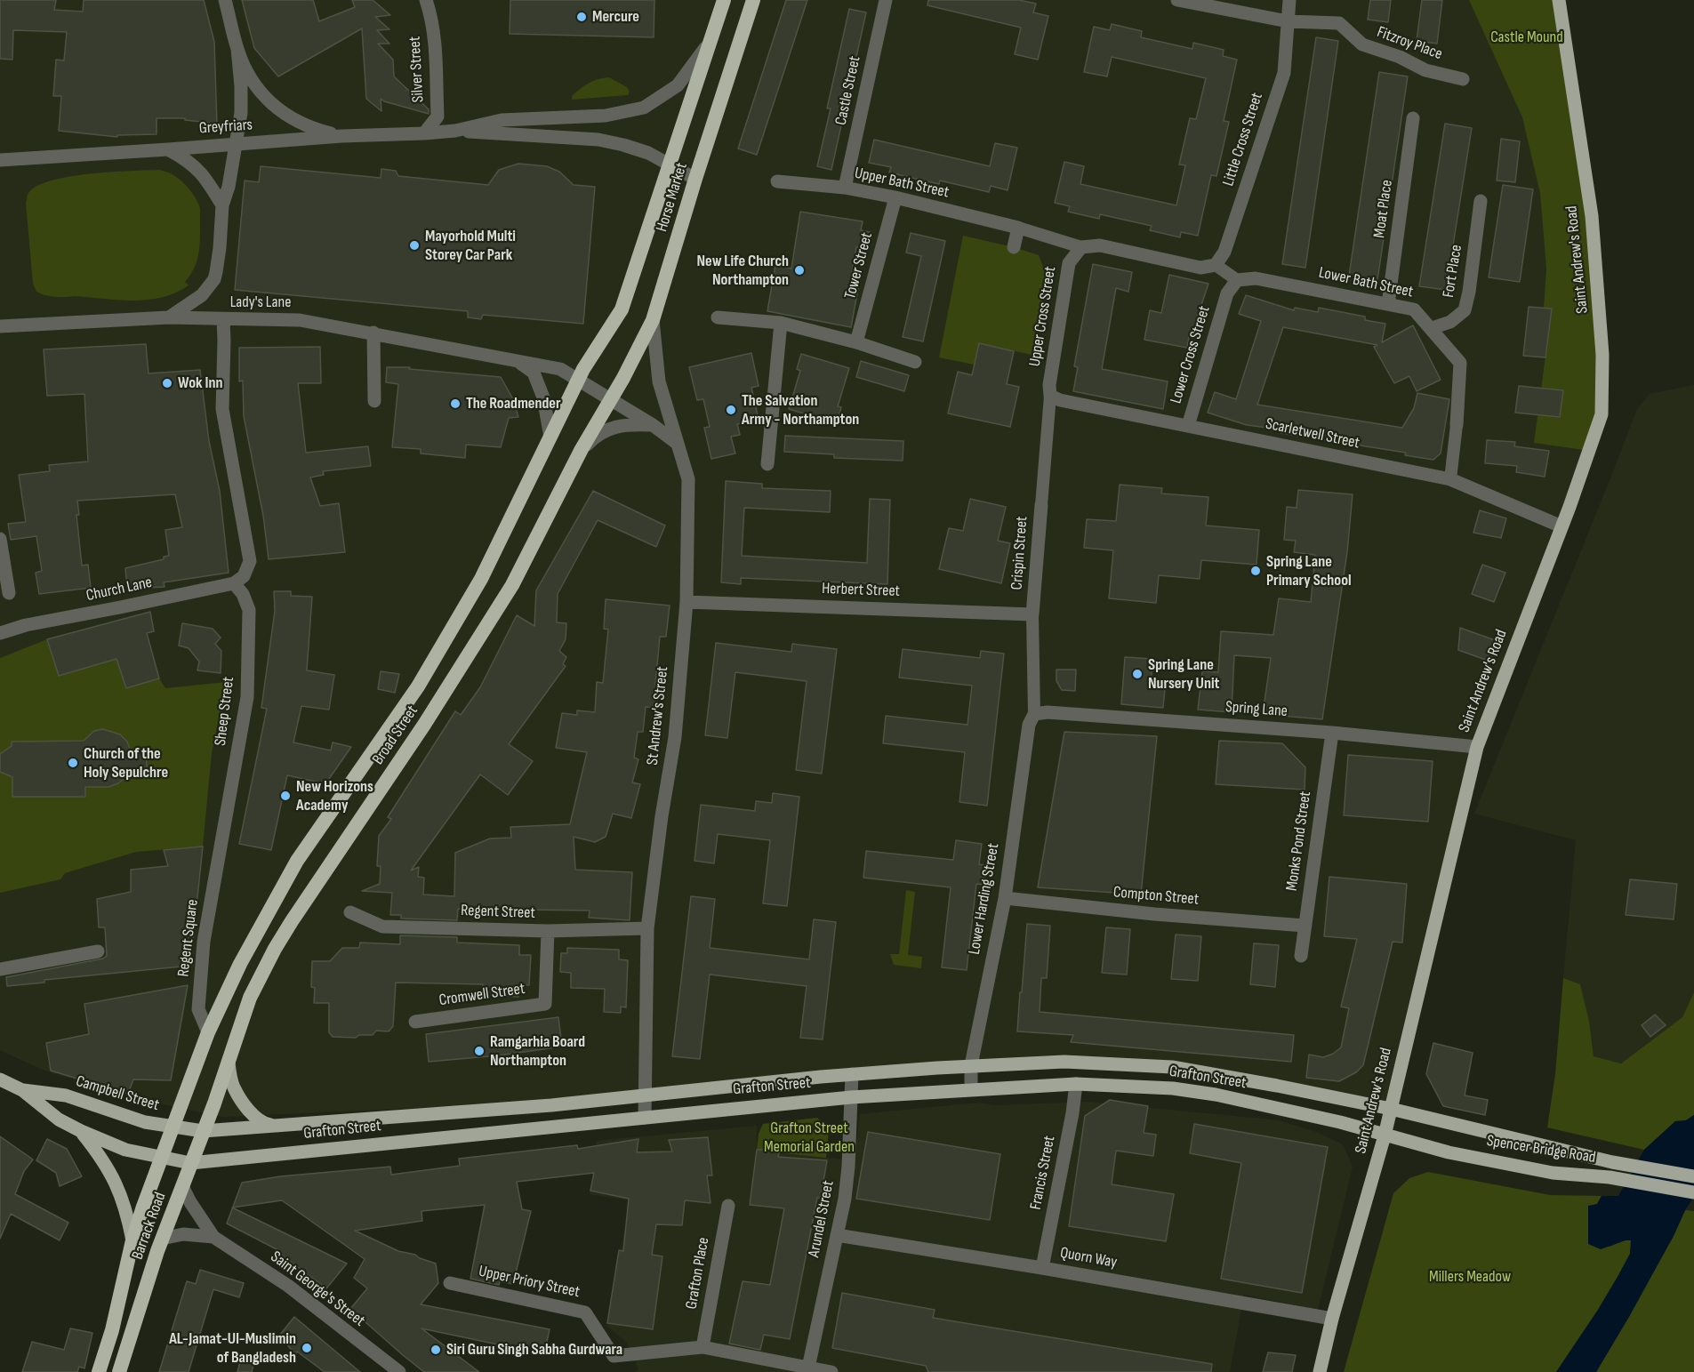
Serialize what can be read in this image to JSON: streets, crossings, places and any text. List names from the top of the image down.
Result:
{
  "streets": {
    "highway": ["Horse Market", "Broad Street", "Barrack Road"],
    "main road": [
      "Saint Andrew's Road",
      "Grafton Street",
      "Campbell Street",
      "Spencer Bridge Road"
    ],
    "street": [
      "Fitzroy Place",
      "Silver Street",
      "Castle Street",
      "Greyfriars",
      "Little Cross Street",
      "Upper Bath Street",
      "Moat Place",
      "Tower Street",
      "Fort Place",
      "Lower Bath Street",
      "Lady's Lane",
      "Upper Cross Street",
      "Lower Cross Street",
      "Scarletwell Street",
      "Crispin Street",
      "Church Lane",
      "Herbert Street",
      "Spring Lane",
      "Sheep Street",
      "St Andrew's Street",
      "Monks Pond Street",
      "Compton Street",
      "Lower Harding Street",
      "Regent Street",
      "Regent Square",
      "Cromwell Street",
      "Francis Street",
      "Arundel Street",
      "Quorn Way",
      "Grafton Place",
      "Upper Priory Street",
      "Saint George's Street"
    ]
  },
  "crossings": [
    ["Fitzroy Place", "Little Cross Street"],
    ["Silver Street", "Greyfriars"],
    ["Castle Street", "Upper Bath Street"],
    ["Greyfriars", "Horse Market"],
    ["Little Cross Street", "Upper Bath Street"],
    ["Upper Bath Street", "Tower Street"],
    ["Upper Bath Street", "Upper Cross Street"],
    ["Horse Market", "Lady's Lane"],
    ["Horse Market", "St Andrew's Street"],
    ["Horse Market", "Broad Street"],
    ["Horse Market", "Regent Square"],
    ["Horse Market", "Barrack Road"],
    ["Moat Place", "Lower Bath Street"],
    ["Saint Andrew's Road", "Scarletwell Street"],
    ["Saint Andrew's Road", "Spring Lane"],
    ["Saint Andrew's Road", "Grafton Street"],
    ["Saint Andrew's Road", "Spencer Bridge Road"],
    ["Saint Andrew's Road", "Quorn Way"],
    ["Fort Place", "Lower Bath Street"],
    ["Lower Bath Street", "Lower Cross Street"],
    ["Lower Bath Street", "Scarletwell Street"],
    ["Lady's Lane", "St Andrew's Street"],
    ["Lady's Lane", "Broad Street"],
    ["Upper Cross Street", "Scarletwell Street"],
    ["Upper Cross Street", "Crispin Street"],
    ["Lower Cross Street", "Scarletwell Street"],
    ["Scarletwell Street", "Crispin Street"],
    ["Crispin Street", "Herbert Street"],
    ["Crispin Street", "Spring Lane"],
    ["Crispin Street", "Lower Harding Street"],
    ["Church Lane", "Sheep Street"],
    ["Herbert Street", "St Andrew's Street"],
    ["Spring Lane", "Monks Pond Street"],
    ["Spring Lane", "Lower Harding Street"],
    ["Sheep Street", "Regent Square"],
    ["St Andrew's Street", "Regent Street"],
    ["St Andrew's Street", "Grafton Street"],
    ["Broad Street", "Barrack Road"],
    ["Monks Pond Street", "Compton Street"],
    ["Compton Street", "Lower Harding Street"],
    ["Lower Harding Street", "Grafton Street"],
    ["Regent Street", "Cromwell Street"],
    ["Regent Square", "Barrack Road"],
    ["Grafton Street", "Campbell Street"],
    ["Grafton Street", "Spencer Bridge Road"],
    ["Grafton Street", "Francis Street"],
    ["Grafton Street", "Arundel Street"],
    ["Grafton Street", "Barrack Road"],
    ["Campbell Street", "Barrack Road"],
    ["Francis Street", "Quorn Way"],
    ["Arundel Street", "Quorn Way"],
    ["Arundel Street", "Upper Priory Street"],
    ["Barrack Road", "Saint George's Street"],
    ["Grafton Place", "Upper Priory Street"]
  ],
  "parks": ["Castle Mound", "Grafton Street Memorial Garden", "Millers Meadow"],
  "places": [
    "Mercure",
    "Mayorhold Multi Storey Car Park",
    "New Life Church Northampton",
    "Wok Inn",
    "The Roadmender",
    "The Salvation Army - Northampton",
    "Spring Lane Primary School",
    "Spring Lane Nursery Unit",
    "Church of the Holy Sepulchre",
    "New Horizons Academy",
    "Ramgarhia Board Northampton",
    "AL-Jamat-Ul-Muslimin of Bangladesh",
    "Siri Guru Singh Sabha Gurdwara"
  ]
}
